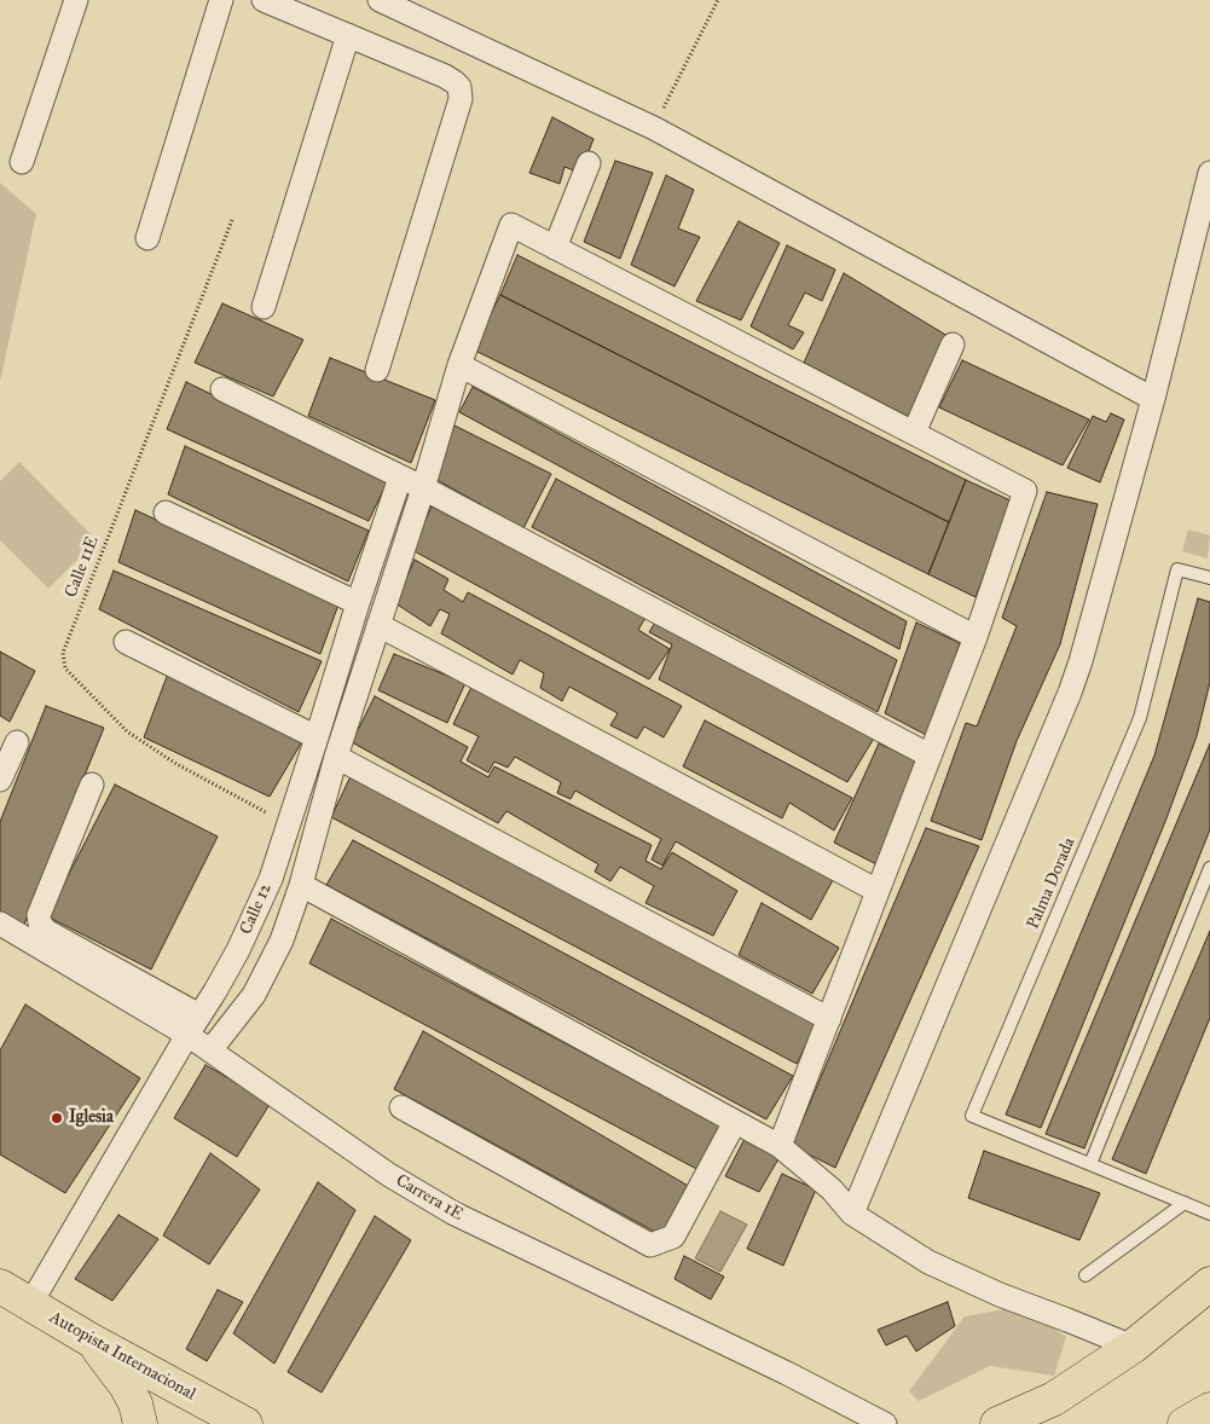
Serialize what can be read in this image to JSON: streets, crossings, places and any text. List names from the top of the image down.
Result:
{
  "streets": {
    "highway": ["Autopista Internacional"],
    "street": ["Calle 12", "Carrera 1E"],
    "lane": ["Palma Dorada"],
    "path": ["Calle 11E"]
  },
  "crossings": [
    ["Calle 11E", "Calle 12"],
    ["Calle 12", "Carrera 1E"],
    ["Calle 12", "Autopista Internacional"]
  ],
  "places": ["Iglesia"]
}
